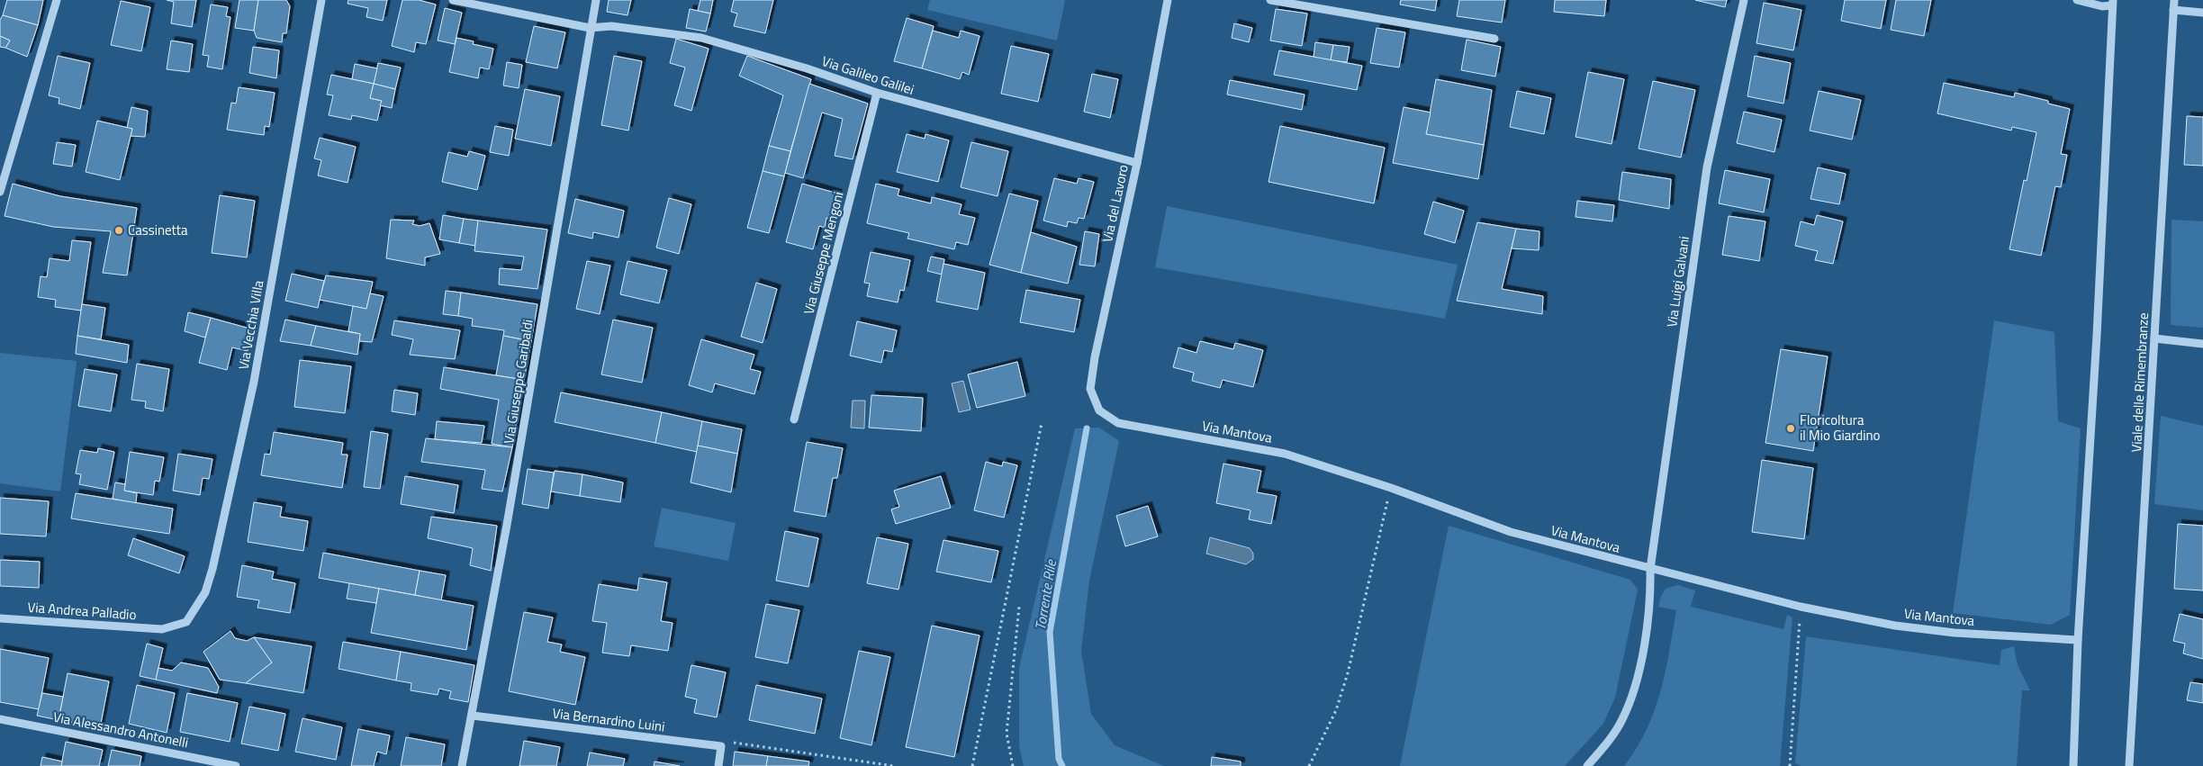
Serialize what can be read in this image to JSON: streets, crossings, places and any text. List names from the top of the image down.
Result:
{
  "streets": {
    "street": [
      "Via Galileo Galilei",
      "Via del Lavoro",
      "Via Giuseppe Mengoni",
      "Via Luigi Galvani",
      "Via Vecchia Villa",
      "Via Giuseppe Garibaldi",
      "Viale delle Rimembranze",
      "Via Mantova",
      "Via Andrea Palladio",
      "Via Bernardino Luini",
      "Via Alessandro Antonelli"
    ]
  },
  "crossings": [
    ["Via Galileo Galilei", "Via del Lavoro"],
    ["Via Galileo Galilei", "Via Giuseppe Mengoni"],
    ["Via Galileo Galilei", "Via Giuseppe Garibaldi"],
    ["Via del Lavoro", "Via Mantova"],
    ["Via Luigi Galvani", "Via Mantova"],
    ["Via Vecchia Villa", "Via Andrea Palladio"],
    ["Via Giuseppe Garibaldi", "Via Bernardino Luini"]
  ],
  "water": ["Torrente Rile"],
  "places": ["Cassinetta", "Floricoltura il Mio Giardino"]
}
